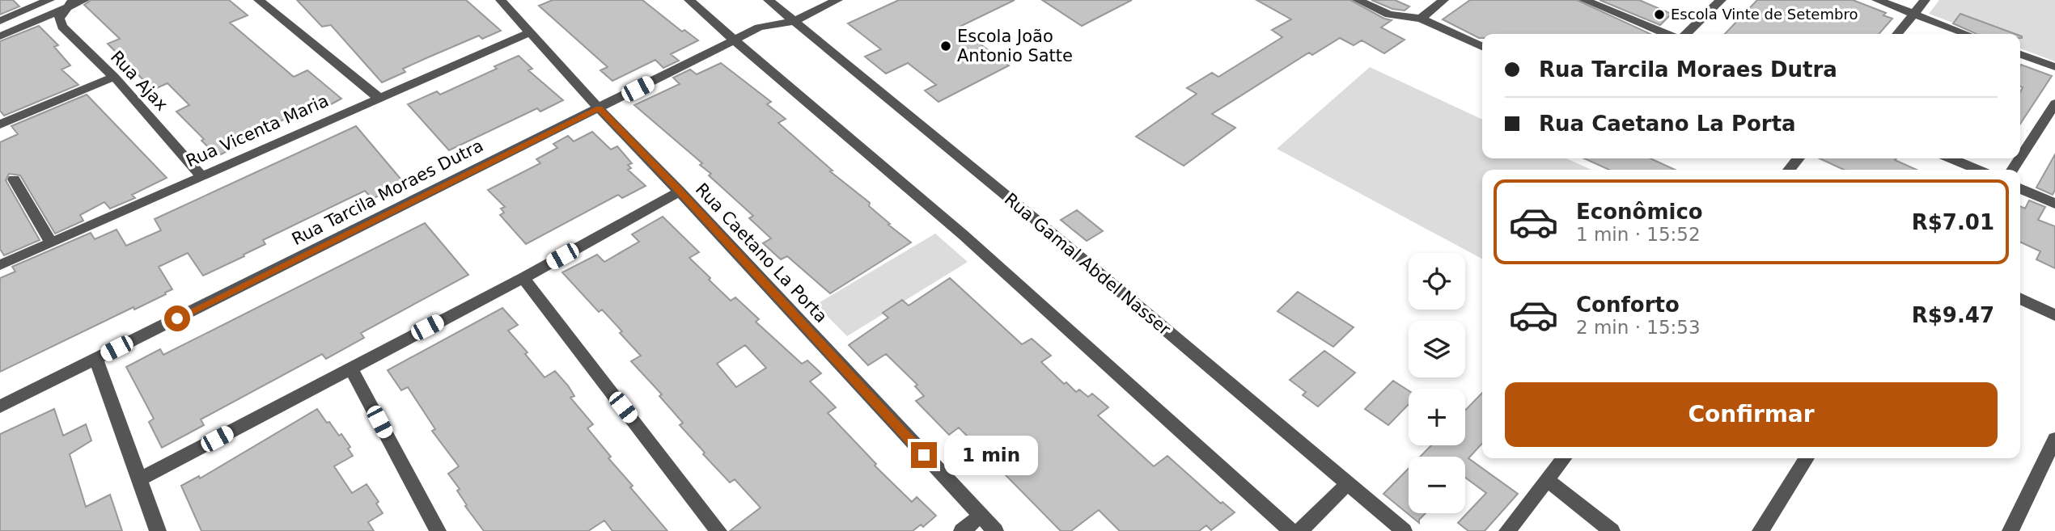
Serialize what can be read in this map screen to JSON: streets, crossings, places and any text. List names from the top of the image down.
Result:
{
  "streets": {
    "street": [
      "Rua Ajax",
      "Rua Vicenta Maria",
      "Rua Tarcila Moraes Dutra",
      "Rua Caetano La Porta",
      "Rua Gamal Abdel Nasser"
    ]
  },
  "crossings": [
    ["Rua Ajax", "Rua Vicenta Maria"],
    ["Rua Vicenta Maria", "Rua Caetano La Porta"],
    ["Rua Tarcila Moraes Dutra", "Rua Caetano La Porta"],
    ["Rua Tarcila Moraes Dutra", "Rua Gamal Abdel Nasser"]
  ],
  "places": ["Escola Vinte de Setembro", "Escola João Antonio Satte"],
  "page": {
    "banner": ["Rua Tarcila Moraes Dutra", "Rua Caetano La Porta"],
    "list": [
      {
        "name": "Econômico",
        "note": "1 min · 15:52",
        "value": "R$7.01"
      },
      {
        "name": "Conforto",
        "note": "2 min · 15:53",
        "value": "R$9.47"
      }
    ],
    "map_buttons": ["+", "−"],
    "buttons": "Confirmar",
    "bubble": "1 min"
  }
}
